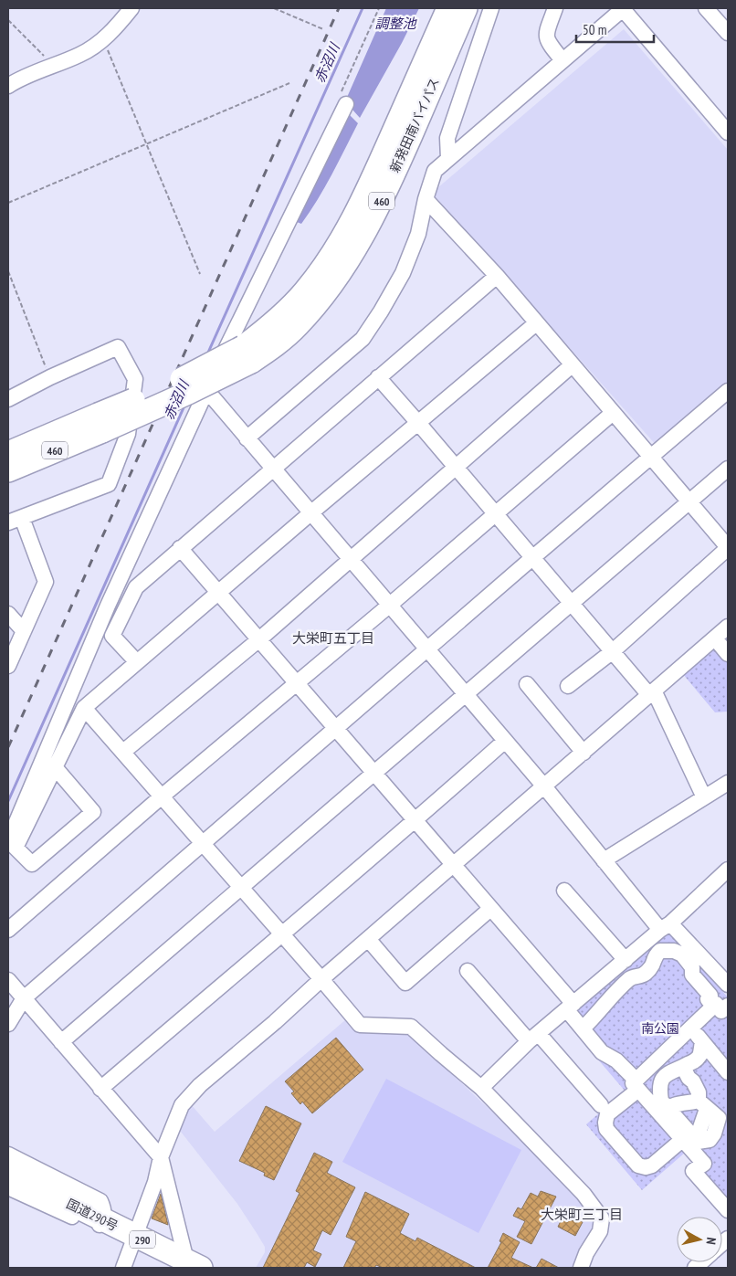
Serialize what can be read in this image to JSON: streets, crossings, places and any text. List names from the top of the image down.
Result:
{
  "streets": {
    "highway": [
      "新発田南バイパス",
      "460",
      "国道290号",
      "290"
    ]
  },
  "crossings": [
    ["新発田南バイパス", "460"]
  ],
  "districts": ["大栄町五丁目", "大栄町三丁目"],
  "water": ["調整池", "赤沼川"],
  "parks": ["南公園"],
  "scale_bar": "50 m",
  "north": "right"
}
